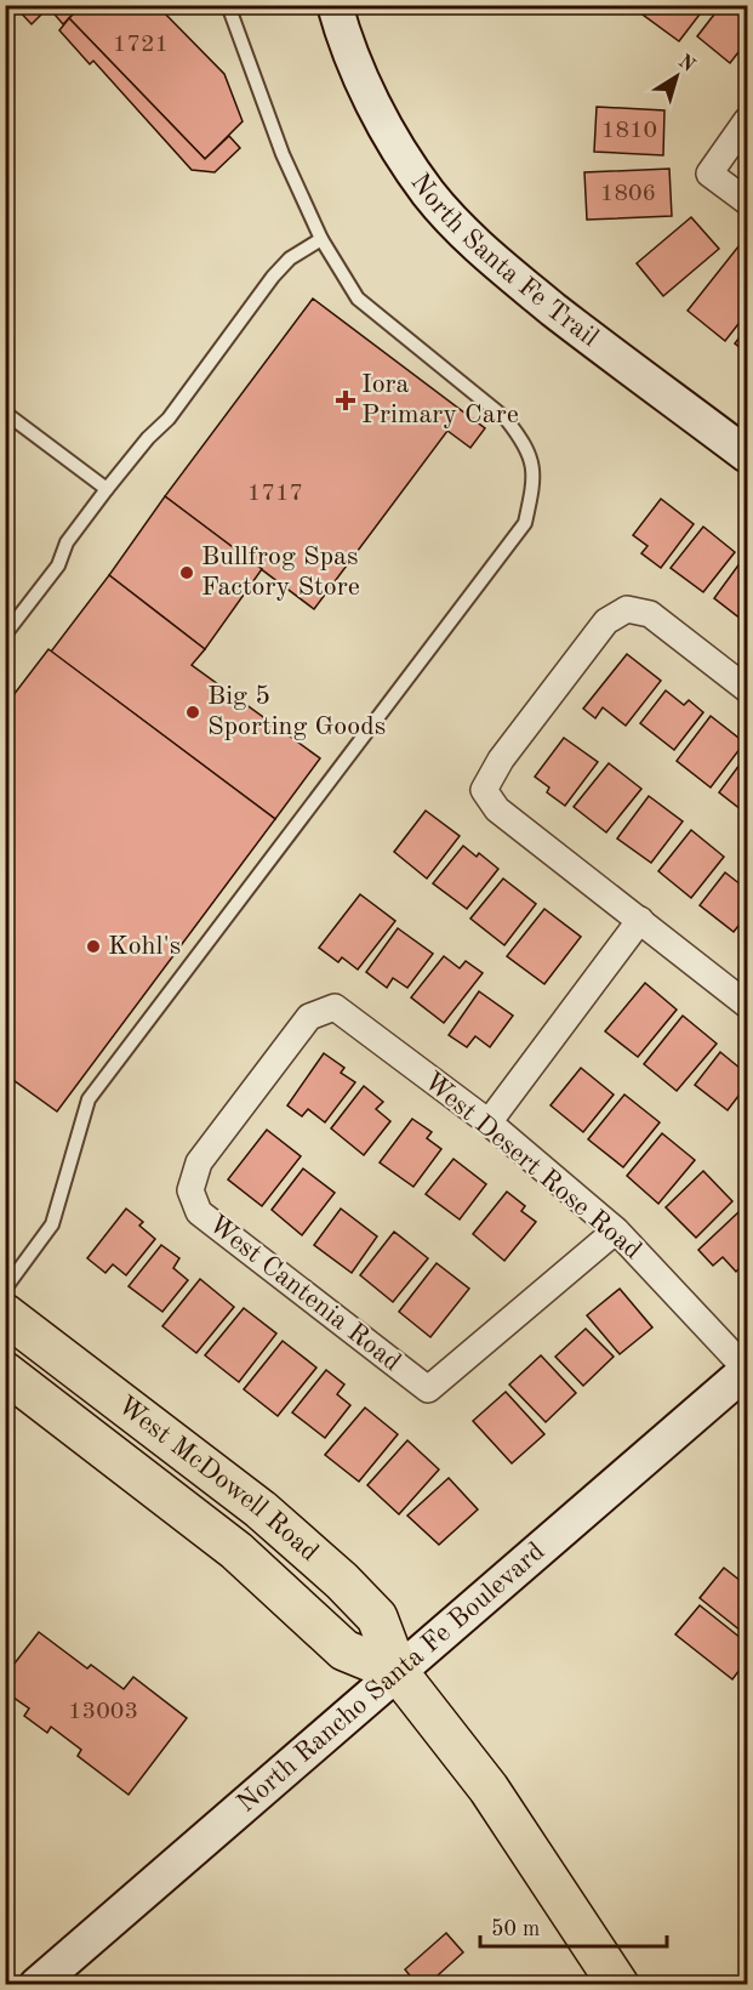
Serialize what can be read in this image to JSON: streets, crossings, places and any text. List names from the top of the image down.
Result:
{
  "streets": {
    "main road": ["West McDowell Road"],
    "street": [
      "North Santa Fe Trail",
      "West Desert Rose Road",
      "West Cantenia Road",
      "North Rancho Santa Fe Boulevard"
    ]
  },
  "crossings": [
    ["West Desert Rose Road", "West Cantenia Road"],
    ["West Desert Rose Road", "North Rancho Santa Fe Boulevard"],
    ["West McDowell Road", "North Rancho Santa Fe Boulevard"]
  ],
  "places": {
    "health": ["Iora Primary Care"],
    "other": ["Bullfrog Spas Factory Store", "Big 5 Sporting Goods", "Kohl's"]
  },
  "house_numbers": [
    "1721",
    "1810",
    "1806",
    "1717",
    "13003"
  ],
  "scale_bar": "50 m",
  "north": "top right"
}
